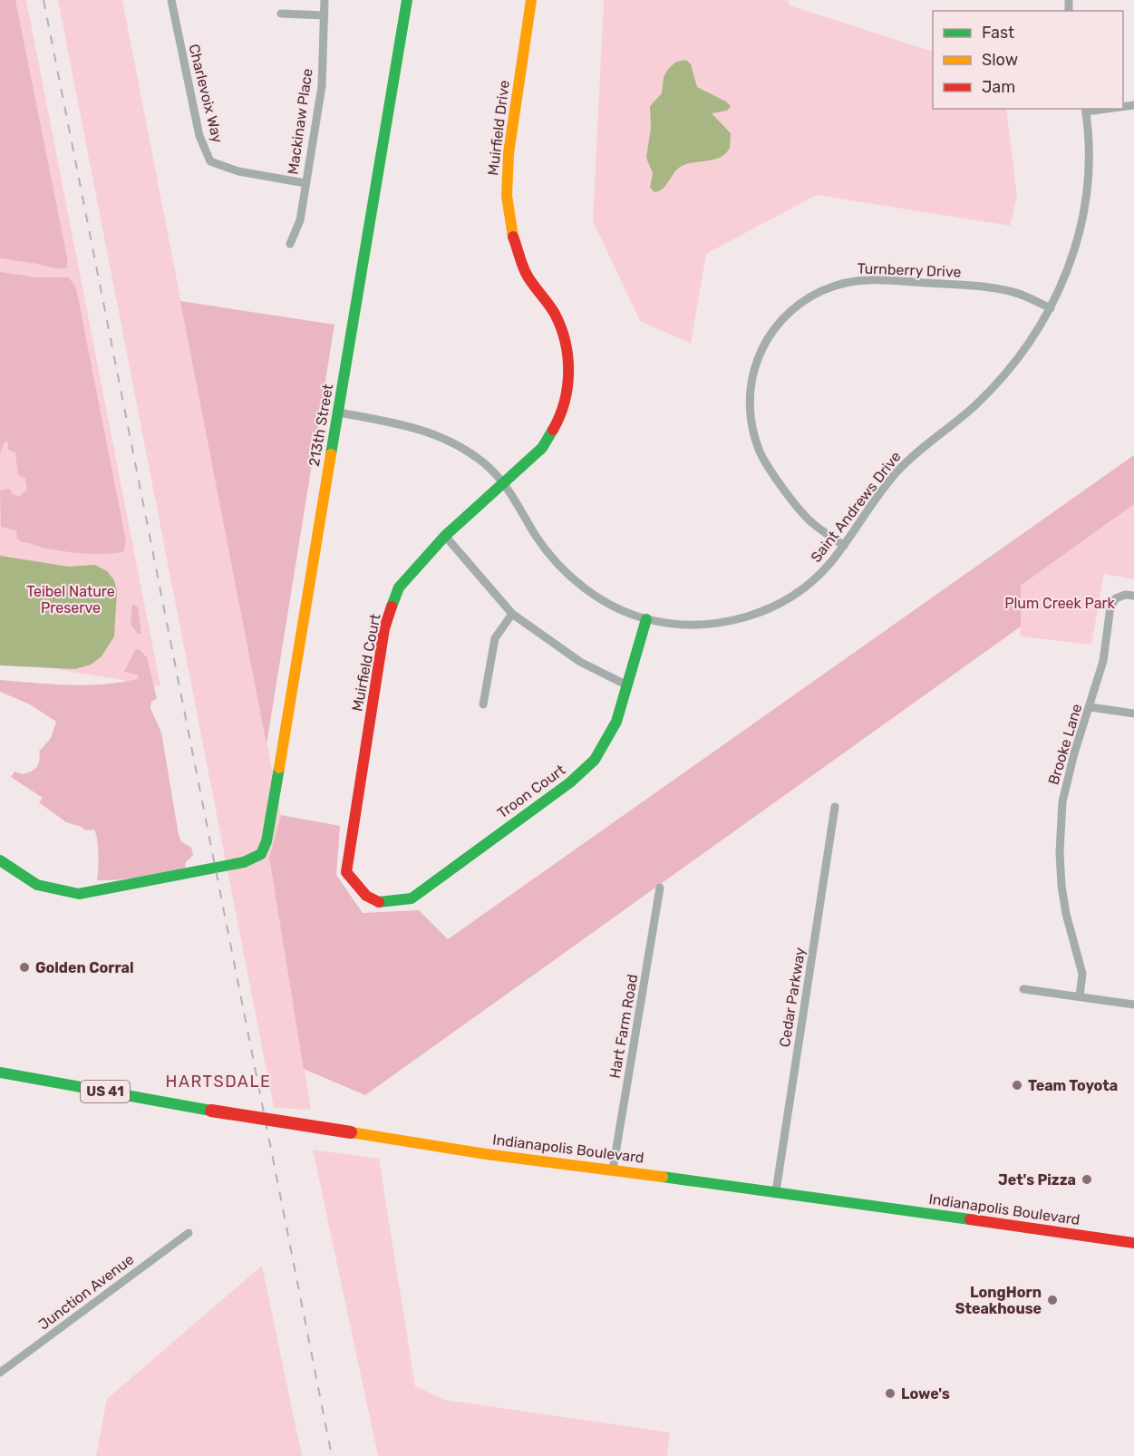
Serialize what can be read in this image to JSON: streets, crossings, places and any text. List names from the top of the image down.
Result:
{
  "streets": {
    "main road": [
      "Muirfield Drive",
      "213th Street",
      "Muirfield Court",
      "Troon Court",
      "US 41",
      "Indianapolis Boulevard"
    ],
    "street": [
      "Charlevoix Way",
      "Mackinaw Place",
      "Turnberry Drive",
      "Saint Andrews Drive",
      "Brooke Lane",
      "Cedar Parkway",
      "Hart Farm Road",
      "Junction Avenue"
    ]
  },
  "crossings": [
    ["Charlevoix Way", "Mackinaw Place"],
    ["Muirfield Drive", "Saint Andrews Drive"],
    ["Muirfield Drive", "Muirfield Court"],
    ["Turnberry Drive", "Saint Andrews Drive"],
    ["213th Street", "Saint Andrews Drive"],
    ["Saint Andrews Drive", "Muirfield Court"],
    ["Saint Andrews Drive", "Troon Court"],
    ["Muirfield Court", "Troon Court"],
    ["Cedar Parkway", "Indianapolis Boulevard"],
    ["Hart Farm Road", "Indianapolis Boulevard"]
  ],
  "districts": ["HARTSDALE"],
  "parks": ["Teibel Nature Preserve", "Plum Creek Park"],
  "places": [
    "Golden Corral",
    "Team Toyota",
    "Jet's Pizza",
    "LongHorn Steakhouse",
    "Lowe's"
  ],
  "legend": ["Fast", "Slow", "Jam"]
}
